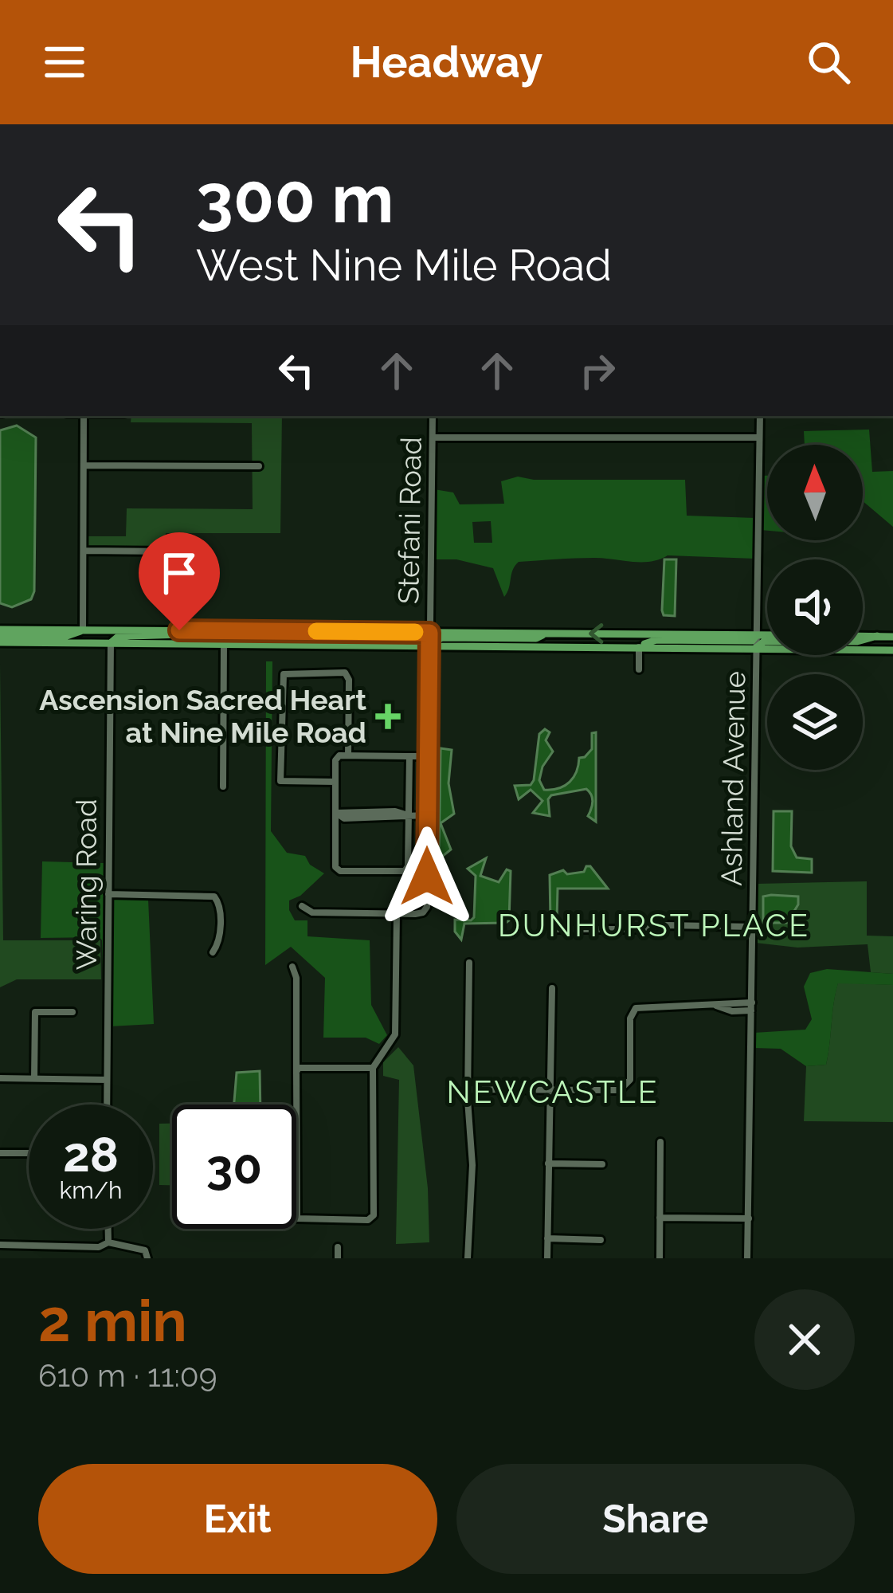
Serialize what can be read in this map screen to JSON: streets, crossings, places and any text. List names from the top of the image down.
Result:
{
  "streets": {
    "street": ["Stefani Road", "Ashland Avenue", "Waring Road"]
  },
  "districts": ["DUNHURST PLACE", "NEWCASTLE"],
  "places": {
    "health": ["Ascension Sacred Heart at Nine Mile Road"]
  },
  "north": "top",
  "page": {
    "header": "Headway",
    "turn": ["300 m", "West Nine Mile Road"],
    "speed": "28 km/h",
    "limit": "30",
    "heading": ["2 min", "610 m · 11:09"],
    "buttons": ["Exit", "Share"]
  }
}
